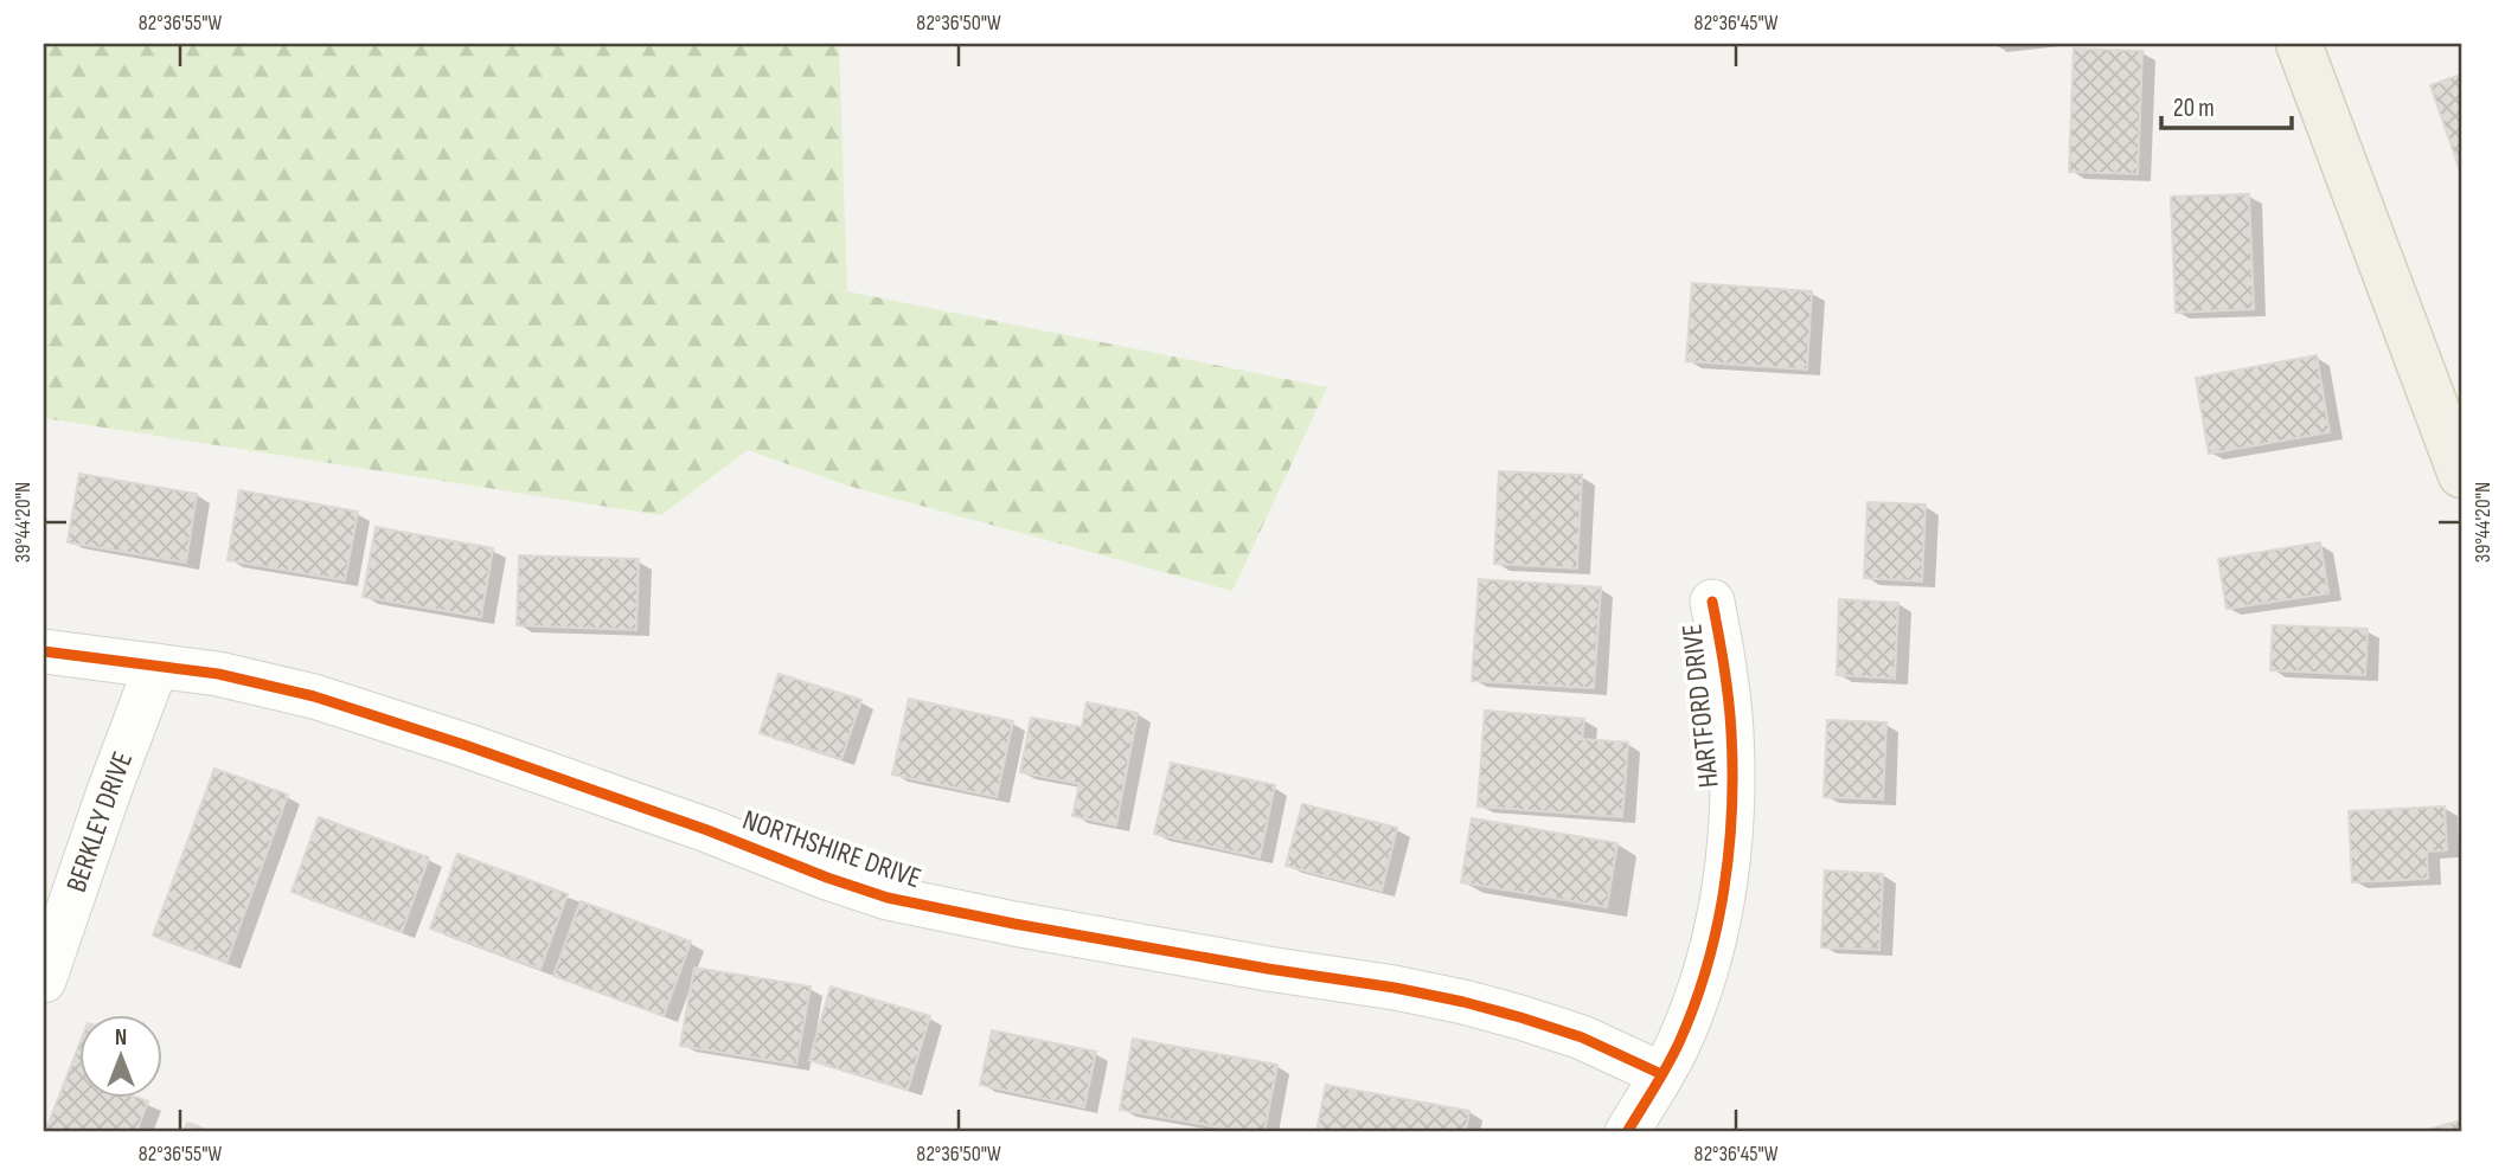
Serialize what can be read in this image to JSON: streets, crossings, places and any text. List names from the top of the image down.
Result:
{
  "streets": {
    "street": ["HARTFORD DRIVE", "BERKLEY DRIVE", "NORTHSHIRE DRIVE"]
  },
  "crossings": [
    ["HARTFORD DRIVE", "NORTHSHIRE DRIVE"],
    ["BERKLEY DRIVE", "NORTHSHIRE DRIVE"]
  ],
  "scale_bar": "20 m",
  "north": "top",
  "coordinates": [
    "82°36'55\"W",
    "82°36'50\"W",
    "82°36'45\"W",
    "39°44'20\"N"
  ]
}
